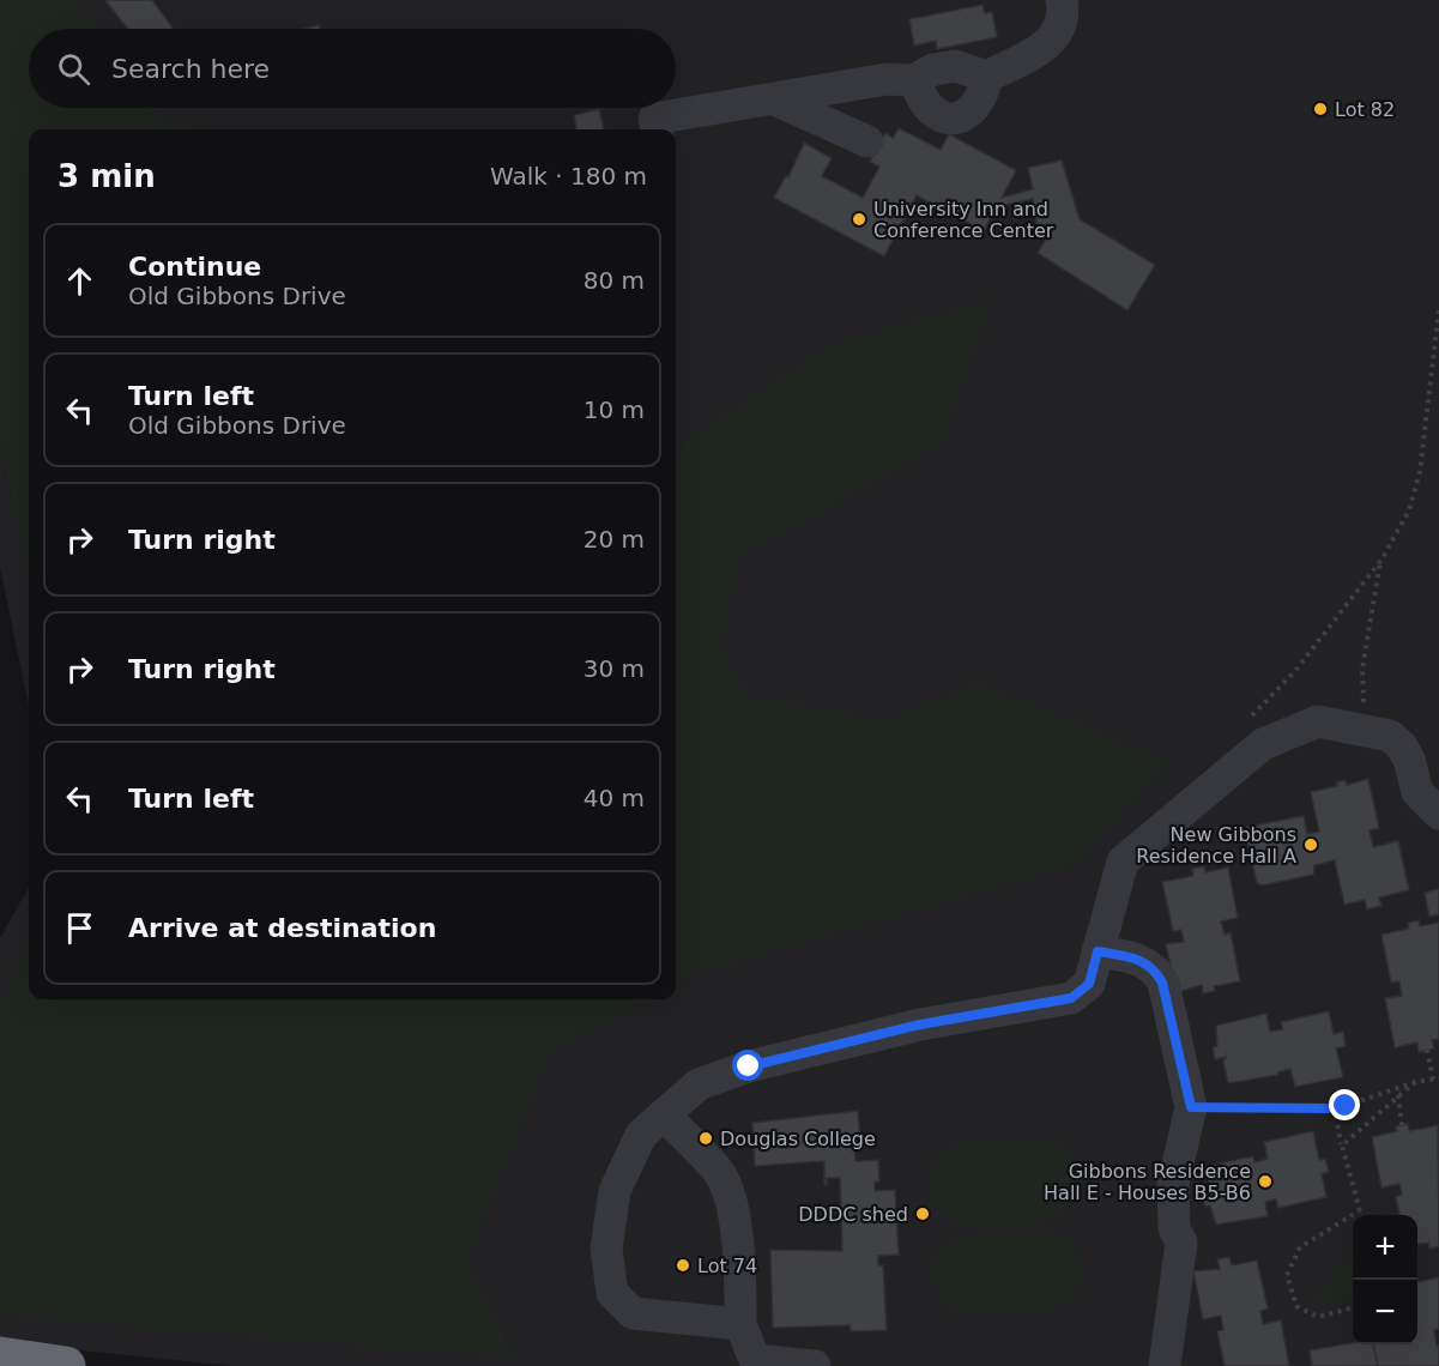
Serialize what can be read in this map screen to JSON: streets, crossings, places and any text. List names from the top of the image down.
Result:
{
  "places": [
    "Lot 82",
    "University Inn and Conference Center",
    "New Gibbons Residence Hall A",
    "Douglas College",
    "Gibbons Residence Hall E - Houses B5-B6",
    "DDDC shed",
    "Lot 74"
  ],
  "page": {
    "search": "Search here",
    "heading": ["3 min", "Walk · 180 m"],
    "list": [
      ["Continue", "Old Gibbons Drive", "80 m"],
      ["Turn left", "Old Gibbons Drive", "10 m"],
      ["Turn right", "20 m"],
      ["Turn right", "30 m"],
      ["Turn left", "40 m"],
      "Arrive at destination"
    ],
    "map_buttons": ["+", "−"]
  }
}
